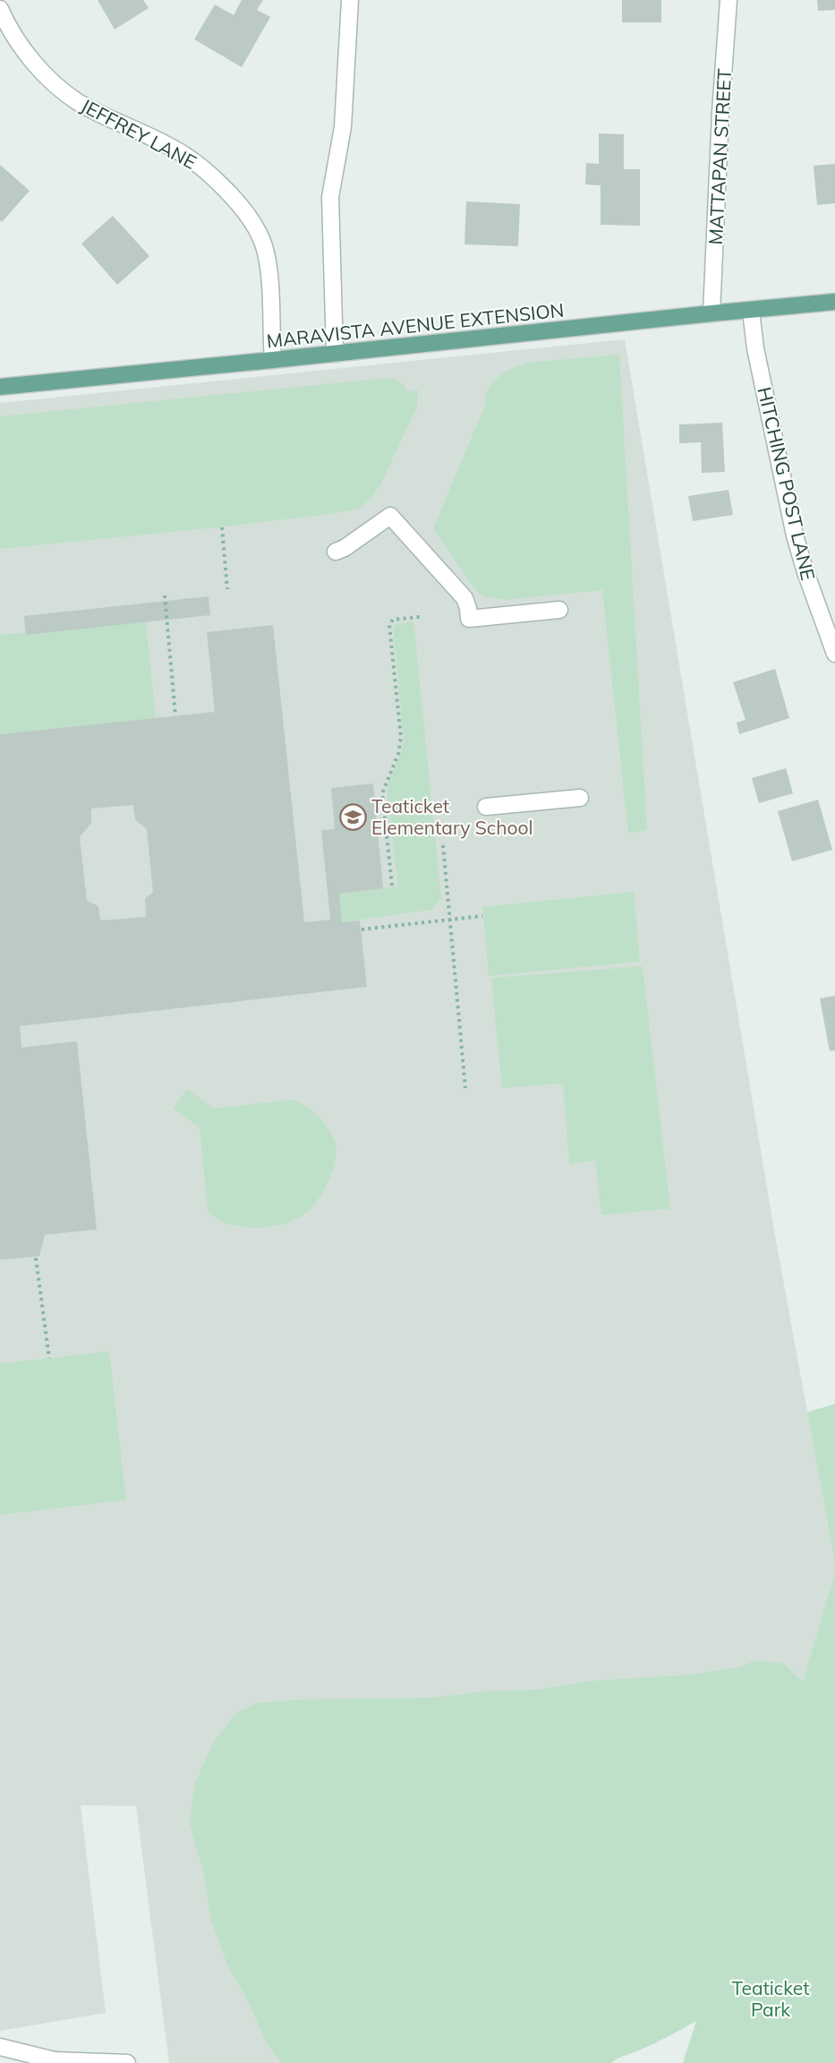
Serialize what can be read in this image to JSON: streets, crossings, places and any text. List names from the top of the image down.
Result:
{
  "streets": {
    "main road": ["MARAVISTA AVENUE EXTENSION"],
    "street": ["JEFFREY LANE", "MATTAPAN STREET", "HITCHING POST LANE"]
  },
  "crossings": [
    ["JEFFREY LANE", "MARAVISTA AVENUE EXTENSION"],
    ["MATTAPAN STREET", "MARAVISTA AVENUE EXTENSION"],
    ["MARAVISTA AVENUE EXTENSION", "HITCHING POST LANE"]
  ],
  "parks": ["Teaticket Park"],
  "places": {
    "school or university": ["Teaticket Elementary School"]
  }
}
